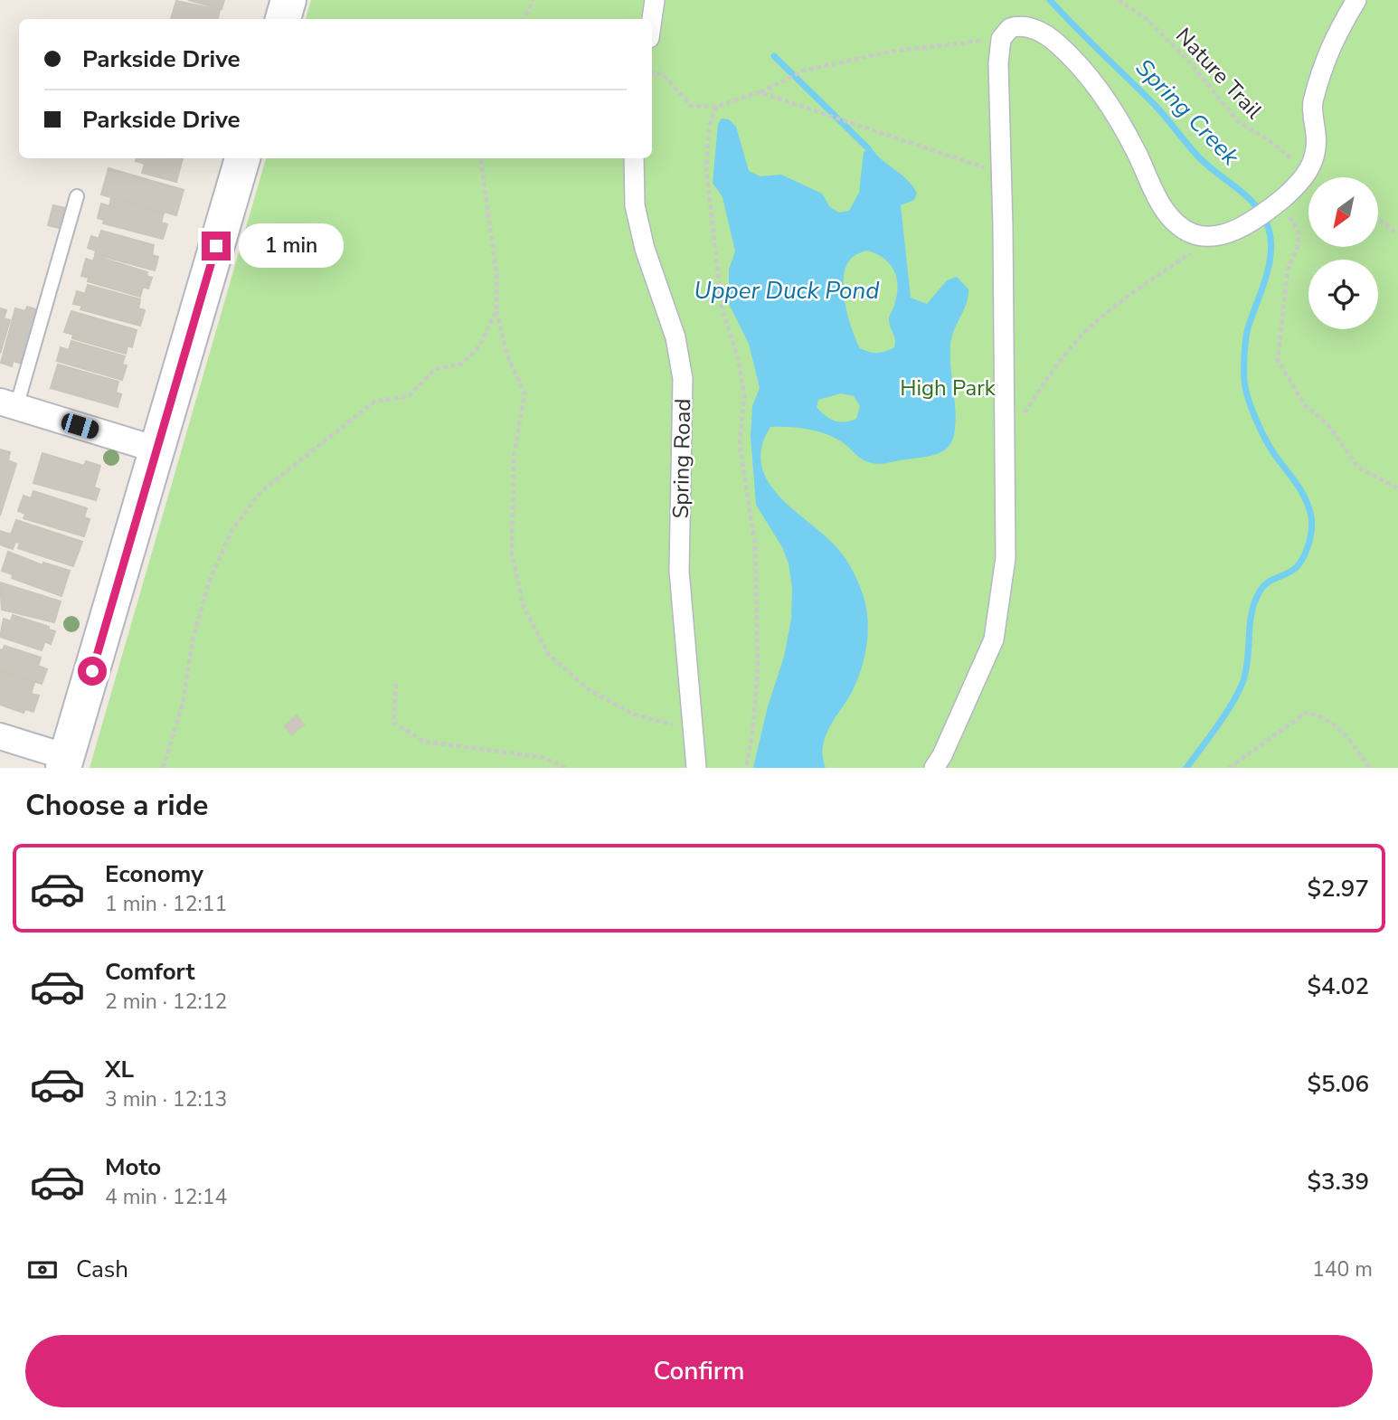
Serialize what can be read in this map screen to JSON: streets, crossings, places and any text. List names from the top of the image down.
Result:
{
  "streets": {
    "street": ["Spring Road"],
    "path": ["Nature Trail"]
  },
  "water": ["Spring Creek", "Upper Duck Pond"],
  "parks": ["High Park"],
  "north": "bottom left",
  "page": {
    "banner": ["Parkside Drive", "Parkside Drive"],
    "bubble": "1 min",
    "heading": "Choose a ride",
    "list": [
      {
        "name": "Economy",
        "note": "1 min · 12:11",
        "value": "$2.97"
      },
      {
        "name": "Comfort",
        "note": "2 min · 12:12",
        "value": "$4.02"
      },
      {
        "name": "XL",
        "note": "3 min · 12:13",
        "value": "$5.06"
      },
      {
        "name": "Moto",
        "note": "4 min · 12:14",
        "value": "$3.39"
      }
    ],
    "pay": ["Cash", "140 m"],
    "buttons": "Confirm"
  }
}
